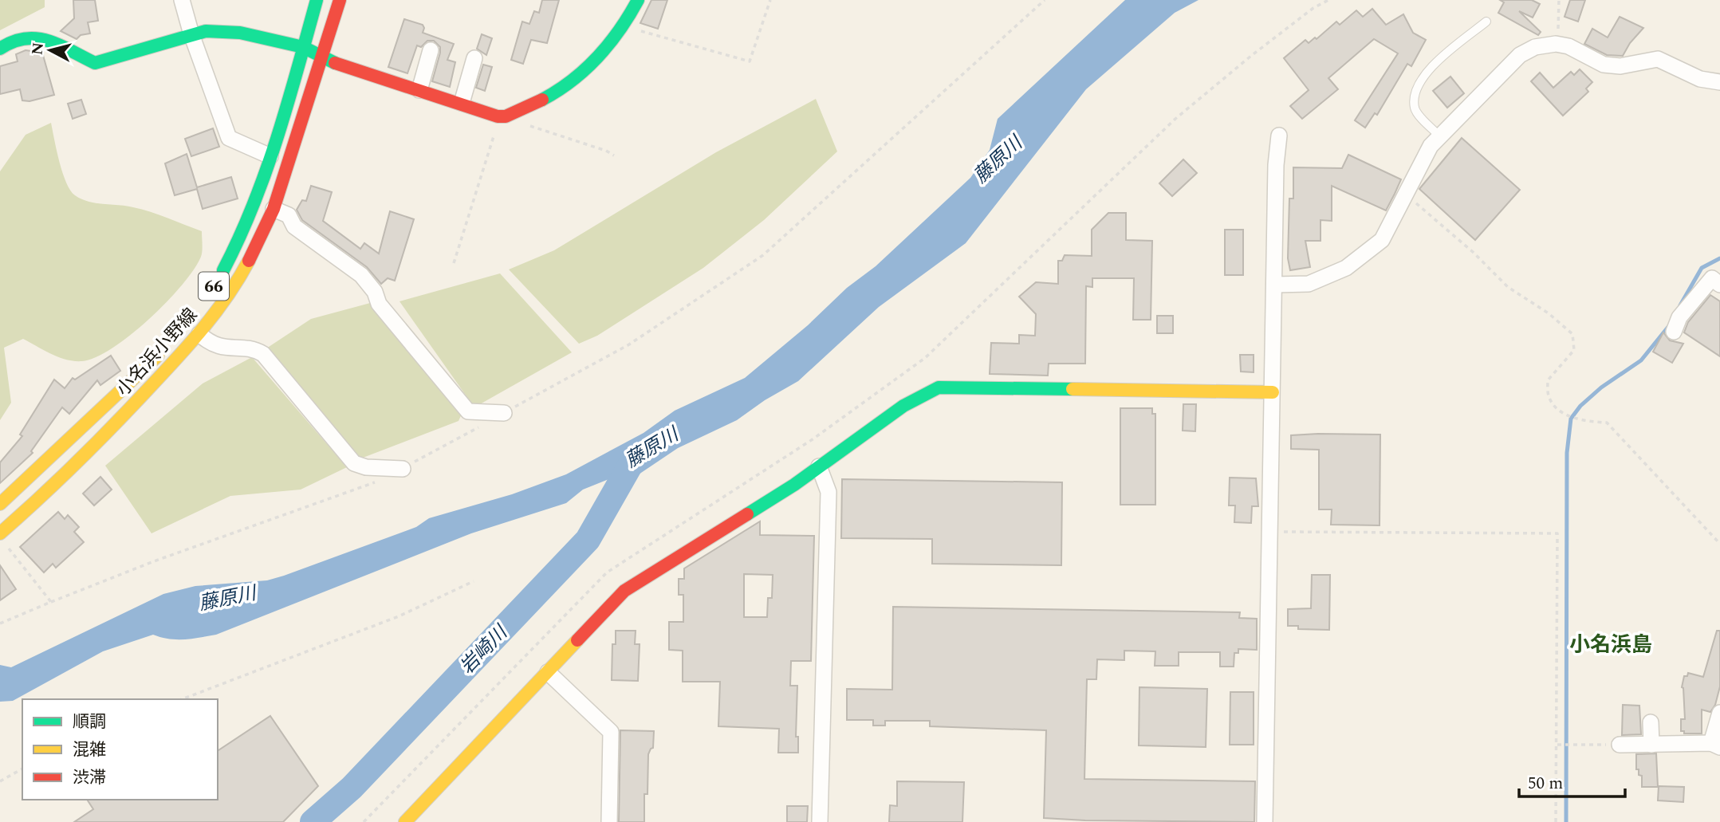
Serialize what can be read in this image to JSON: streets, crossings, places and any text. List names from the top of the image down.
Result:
{
  "streets": {
    "street": ["66", "小名浜小野線"]
  },
  "districts": ["小名浜島"],
  "water": ["藤原川", "岩崎川"],
  "legend": ["順調", "混雑", "渋滞"],
  "scale_bar": "50 m",
  "north": "left"
}
